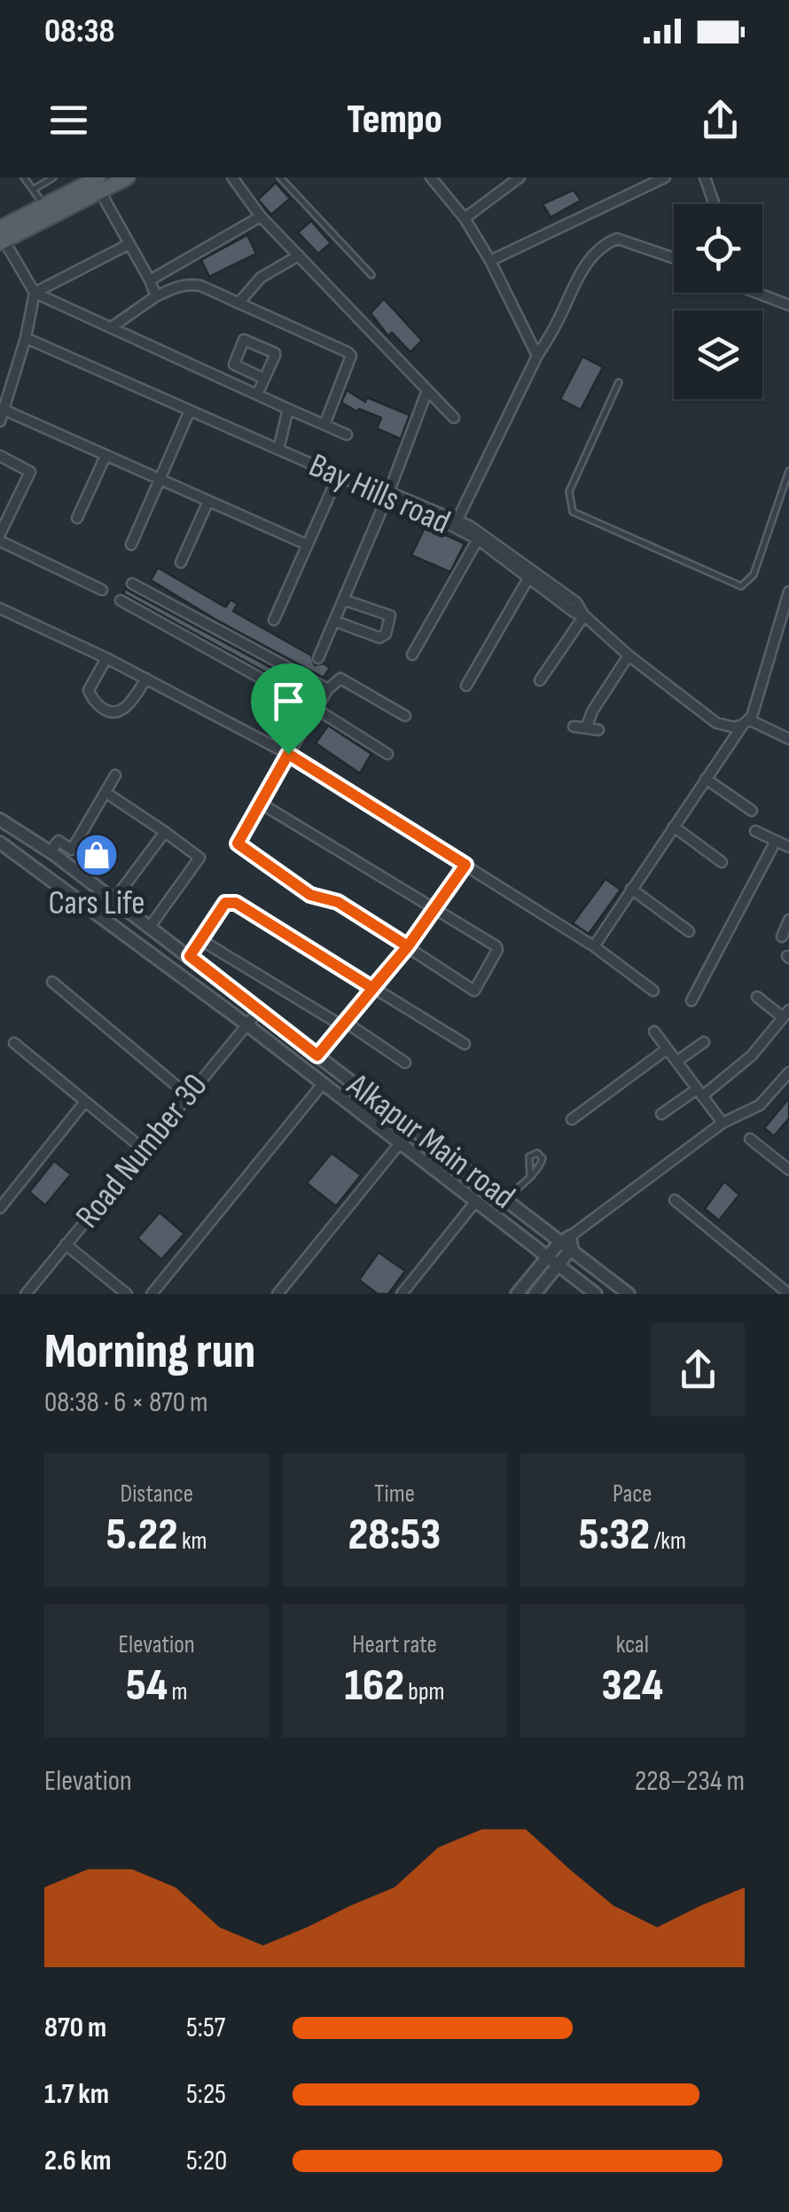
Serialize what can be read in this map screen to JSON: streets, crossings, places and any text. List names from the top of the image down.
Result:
{
  "streets": {
    "street": ["Bay Hills road", "Alkapur Main road", "Road Number 30"]
  },
  "crossings": [
    ["Alkapur Main road", "Road Number 30"]
  ],
  "places": {
    "shop": ["Cars Life"]
  },
  "page": {
    "status": "08:38",
    "header": "Tempo",
    "heading": ["Morning run", "08:38 · 6 × 870 m"],
    "stats": [
      ["Distance", "5.22 km"],
      ["Time", "28:53"],
      ["Pace", "5:32 /km"],
      ["Elevation", "54 m"],
      ["Heart rate", "162 bpm"],
      ["kcal", "324"]
    ],
    "chart": ["Elevation", "228–234 m"],
    "list": [
      {
        "name": "870 m",
        "note": "5:57"
      },
      {
        "name": "1.7 km",
        "note": "5:25"
      },
      {
        "name": "2.6 km",
        "note": "5:20"
      }
    ]
  }
}
